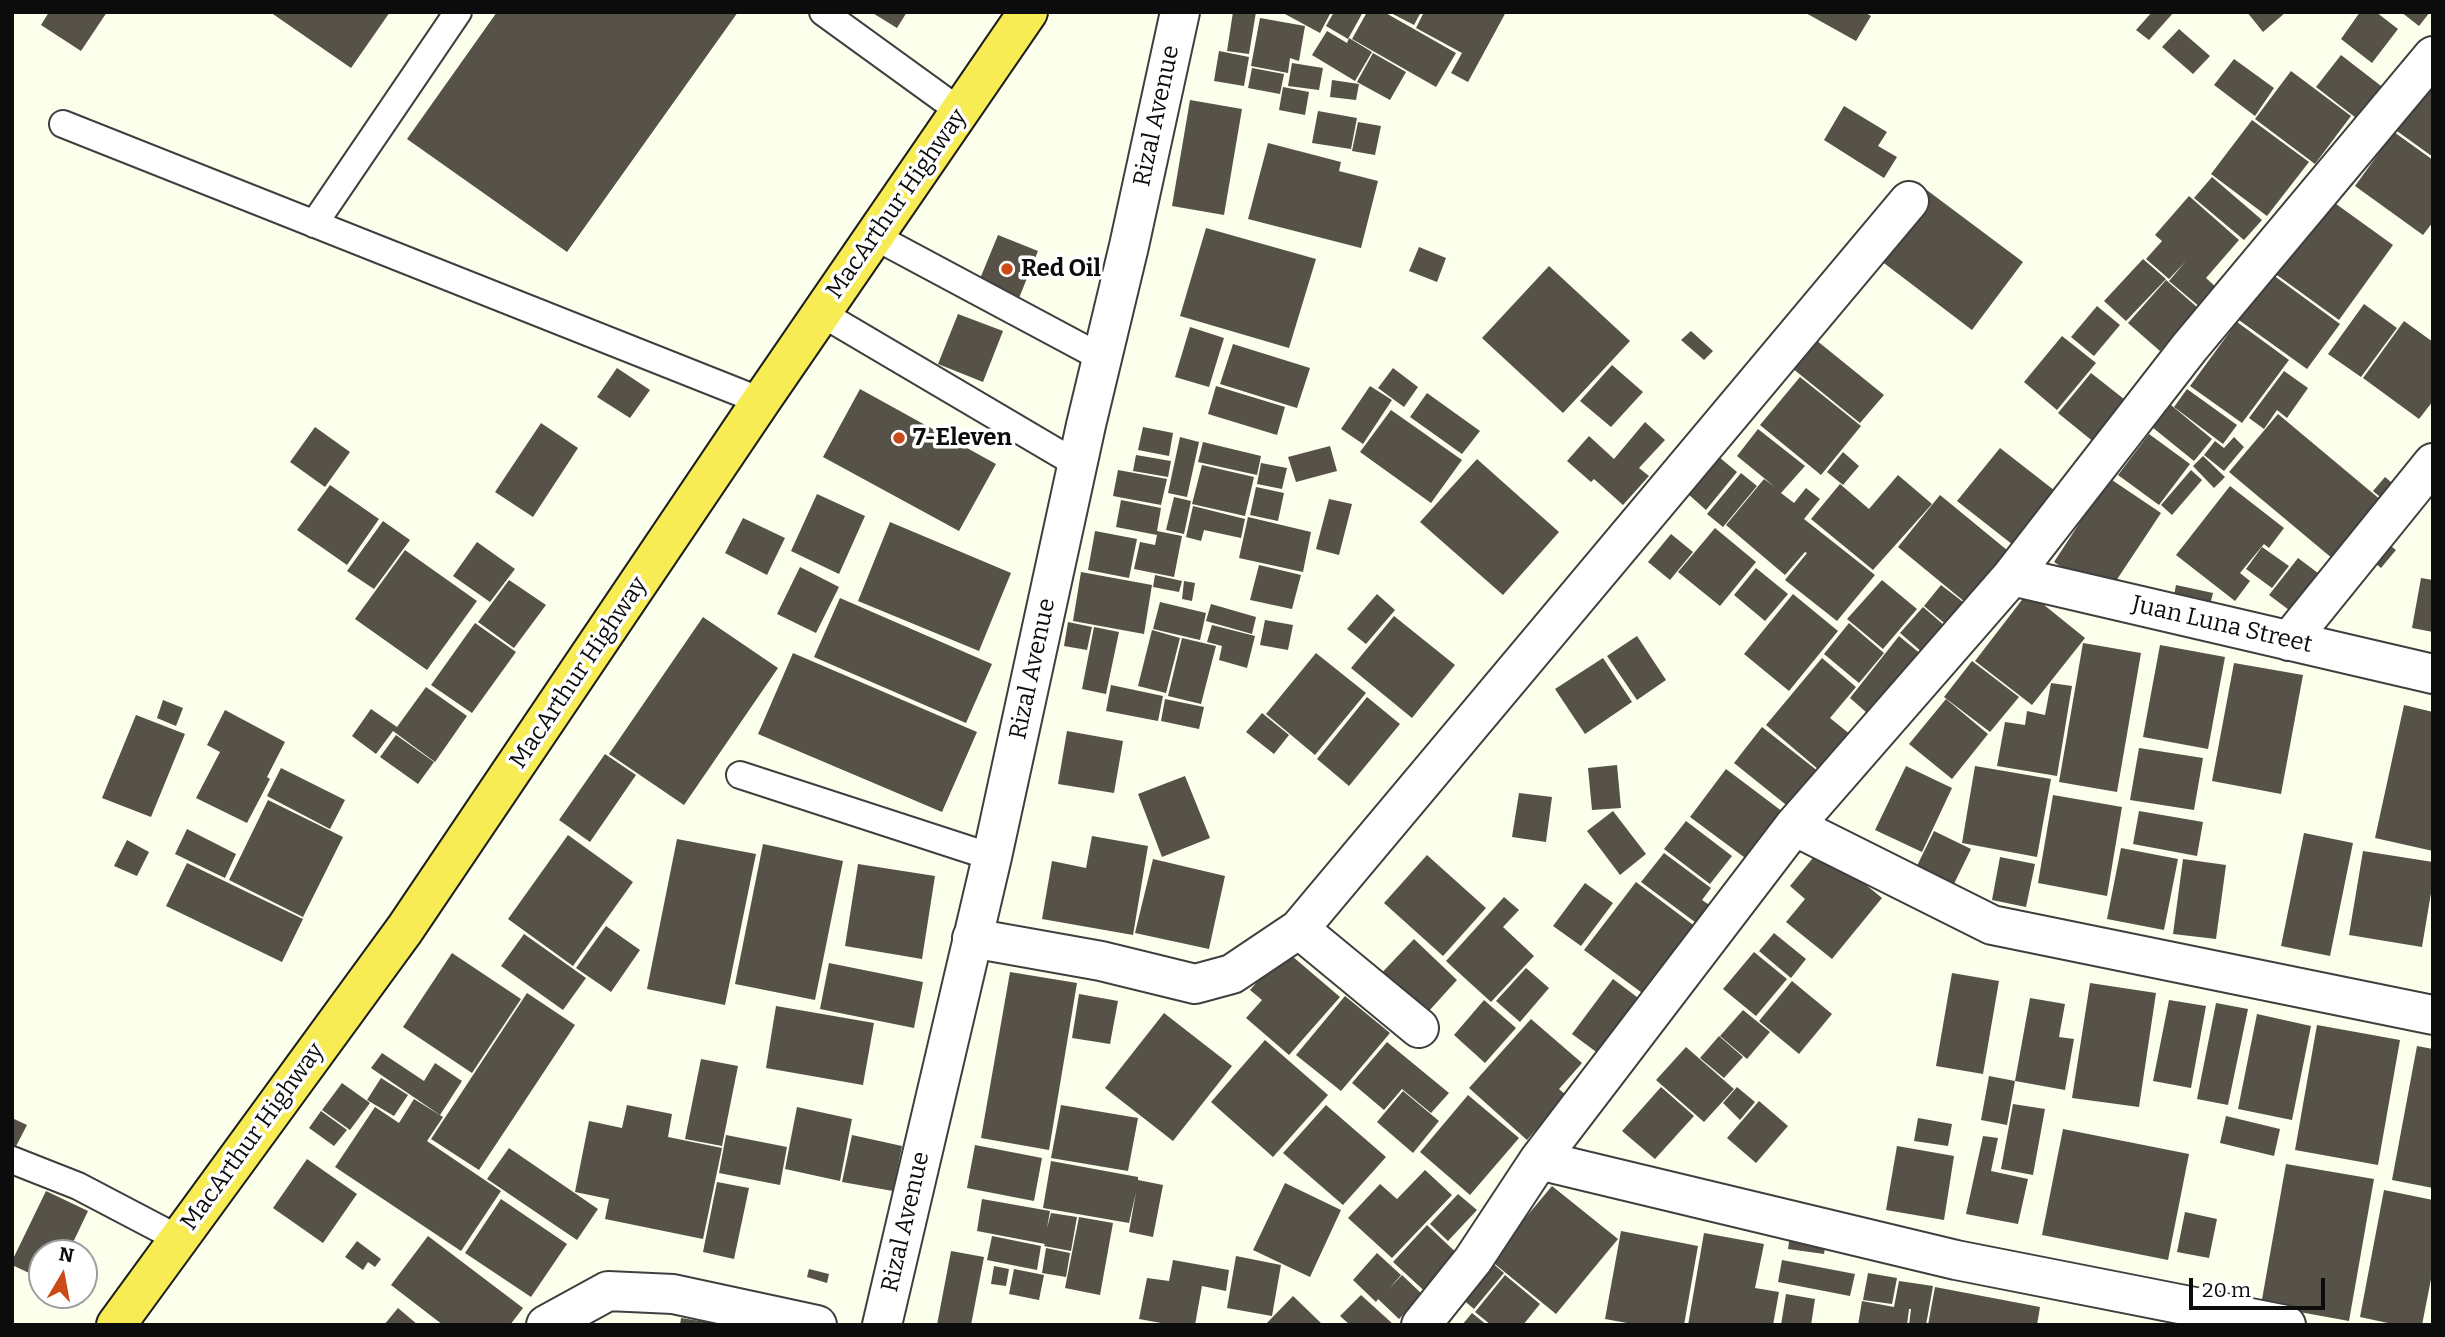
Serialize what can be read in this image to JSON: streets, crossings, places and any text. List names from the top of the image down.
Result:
{
  "streets": {
    "highway": ["MacArthur Highway"],
    "street": ["Rizal Avenue", "Juan Luna Street"]
  },
  "places": ["Red Oil", "7-Eleven"],
  "scale_bar": "20 m",
  "north": "top"
}
